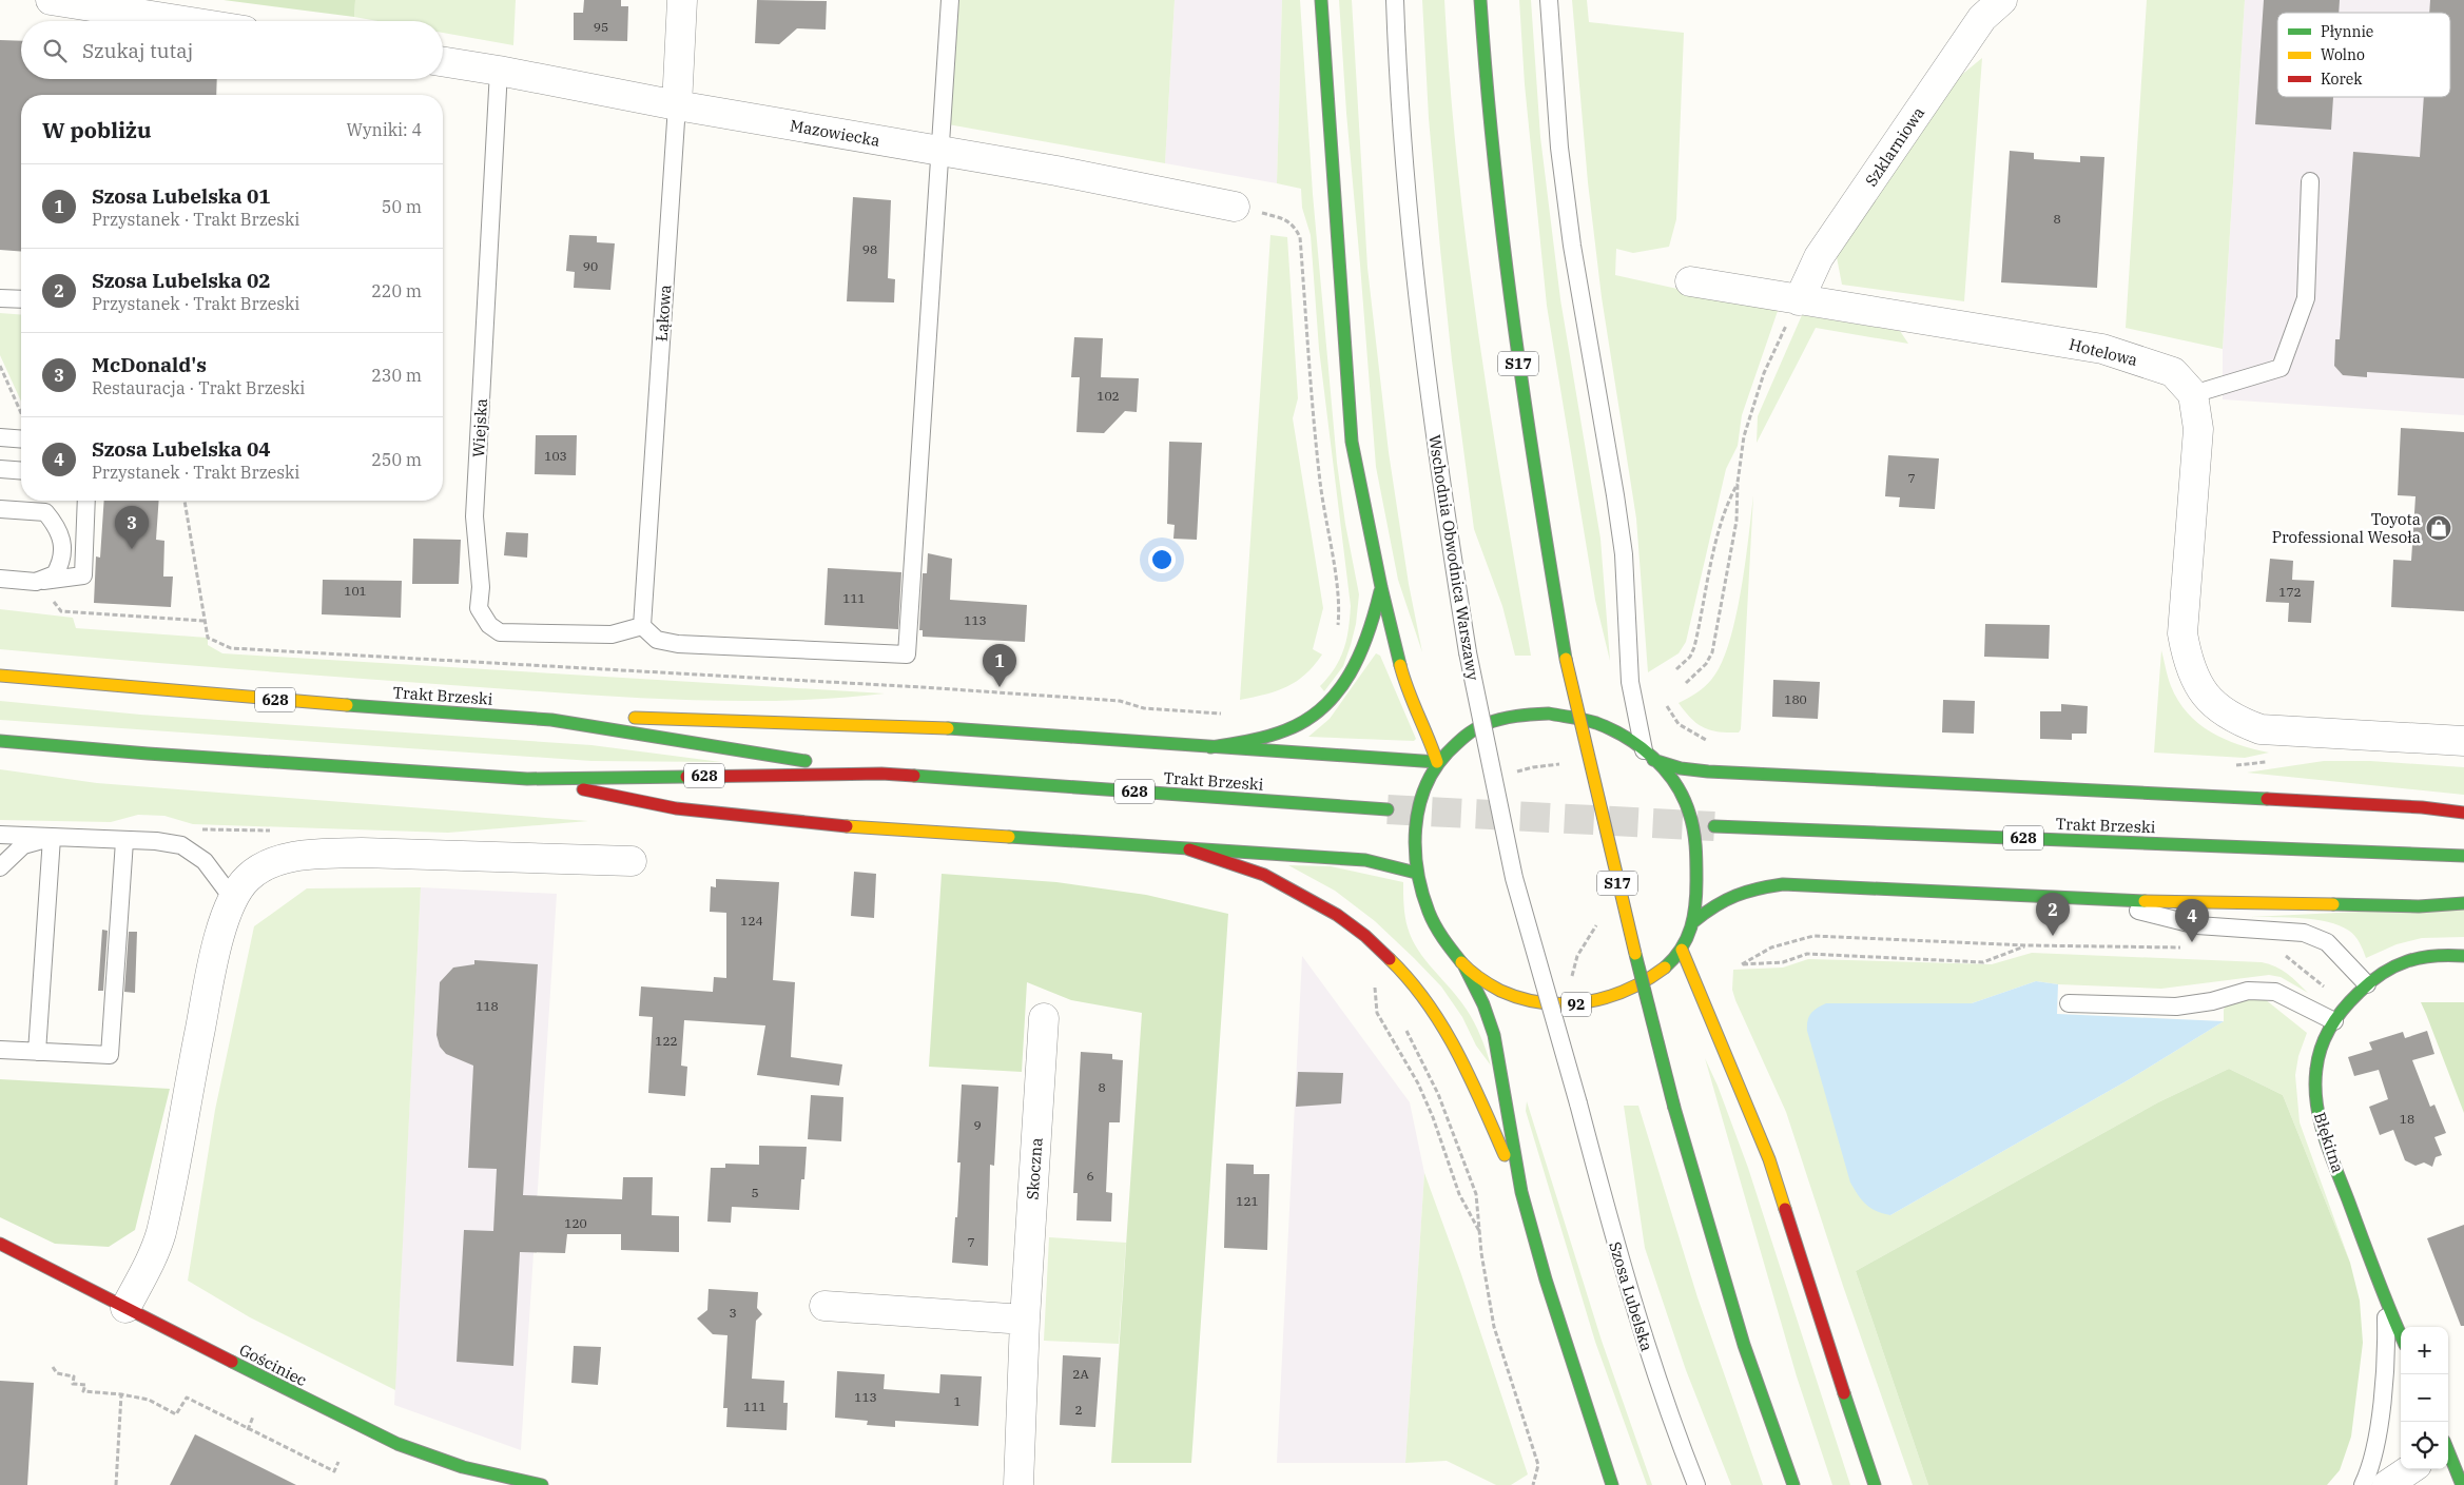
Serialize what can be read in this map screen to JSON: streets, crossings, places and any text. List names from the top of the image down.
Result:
{
  "streets": {
    "main road": [
      "S17",
      "Trakt Brzeski",
      "628",
      "92",
      "Błękitna",
      "Gościniec"
    ],
    "street": [
      "Mazowiecka",
      "Szklarniowa",
      "Łąkowa",
      "Hotelowa",
      "Skoczna"
    ],
    "lane": ["Wiejska", "Wschodnia Obwodnica Warszawy", "Szosa Lubelska"]
  },
  "crossings": [
    ["Mazowiecka", "Łąkowa"],
    ["Mazowiecka", "Wiejska"],
    ["Szklarniowa", "Hotelowa"],
    ["Łąkowa", "Wiejska"],
    ["Wschodnia Obwodnica Warszawy", "Szosa Lubelska"]
  ],
  "places": {
    "shop": ["Toyota Professional Wesoła"]
  },
  "house_numbers": [
    "95",
    "8",
    "98",
    "90",
    "102",
    "103",
    "7",
    "101",
    "172",
    "111",
    "113",
    "180",
    "124",
    "118",
    "122",
    "8",
    "18",
    "9",
    "6",
    "5",
    "121",
    "120",
    "7",
    "3",
    "2A",
    "113",
    "1",
    "111",
    "2"
  ],
  "legend": ["Płynnie", "Wolno", "Korek"],
  "page": {
    "search": "Szukaj tutaj",
    "heading": ["W pobliżu", "Wyniki: 4"],
    "list": [
      {
        "mark": "1",
        "name": "Szosa Lubelska 01",
        "note": "Przystanek · Trakt Brzeski",
        "value": "50 m"
      },
      {
        "mark": "2",
        "name": "Szosa Lubelska 02",
        "note": "Przystanek · Trakt Brzeski",
        "value": "220 m"
      },
      {
        "mark": "3",
        "name": "McDonald's",
        "note": "Restauracja · Trakt Brzeski",
        "value": "230 m"
      },
      {
        "mark": "4",
        "name": "Szosa Lubelska 04",
        "note": "Przystanek · Trakt Brzeski",
        "value": "250 m"
      }
    ],
    "pins": [
      "3",
      "1",
      "2",
      "4"
    ],
    "map_buttons": ["+", "−"]
  }
}
